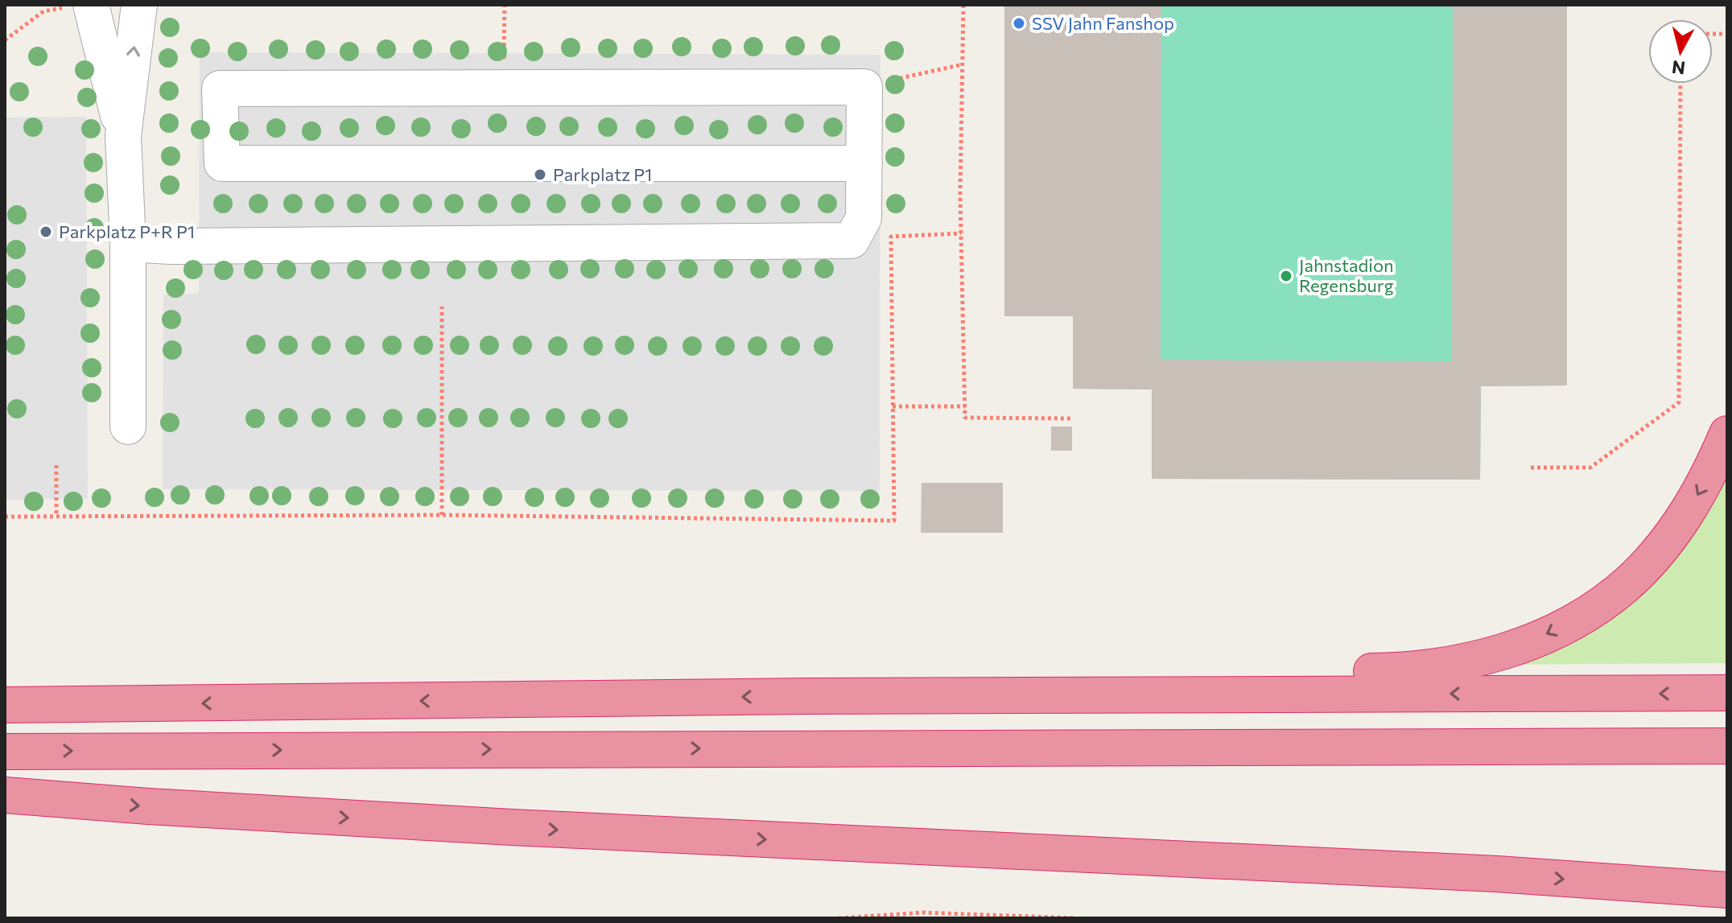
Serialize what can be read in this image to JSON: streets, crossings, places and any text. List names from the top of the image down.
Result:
{
  "places": [
    "SSV Jahn Fanshop",
    "Parkplatz P1",
    "Parkplatz P+R P1",
    "Jahnstadion Regensburg"
  ],
  "north": "bottom"
}
